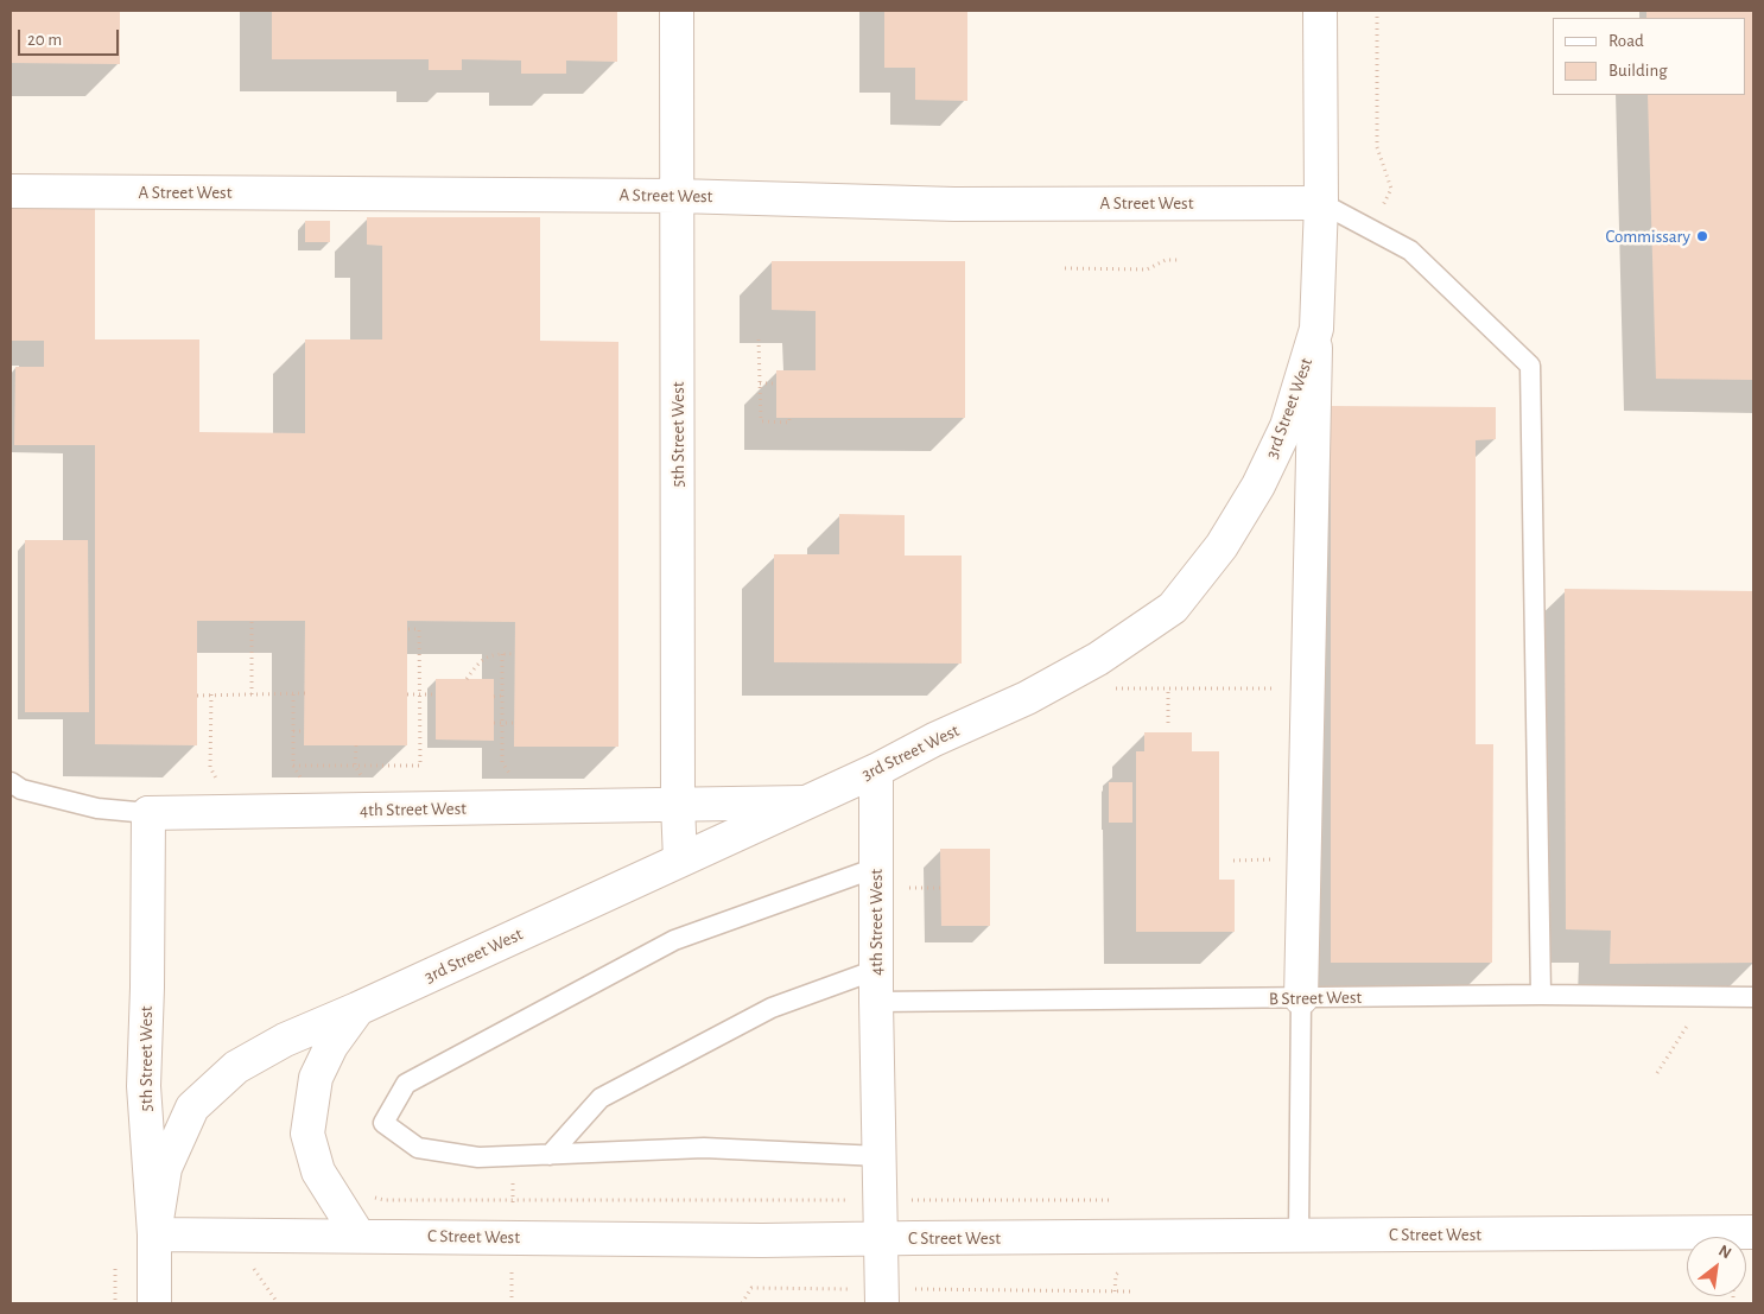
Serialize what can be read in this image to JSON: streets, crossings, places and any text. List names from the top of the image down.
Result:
{
  "streets": {
    "street": [
      "A Street West",
      "3rd Street West",
      "5th Street West",
      "4th Street West",
      "C Street West"
    ],
    "lane": ["B Street West"]
  },
  "crossings": [
    ["A Street West", "3rd Street West"],
    ["A Street West", "5th Street West"],
    ["3rd Street West", "5th Street West"],
    ["3rd Street West", "4th Street West"],
    ["3rd Street West", "C Street West"],
    ["5th Street West", "4th Street West"],
    ["5th Street West", "C Street West"],
    ["4th Street West", "B Street West"],
    ["4th Street West", "C Street West"]
  ],
  "places": ["Commissary"],
  "legend": ["Road", "Building"],
  "scale_bar": "20 m",
  "north": "top right"
}
